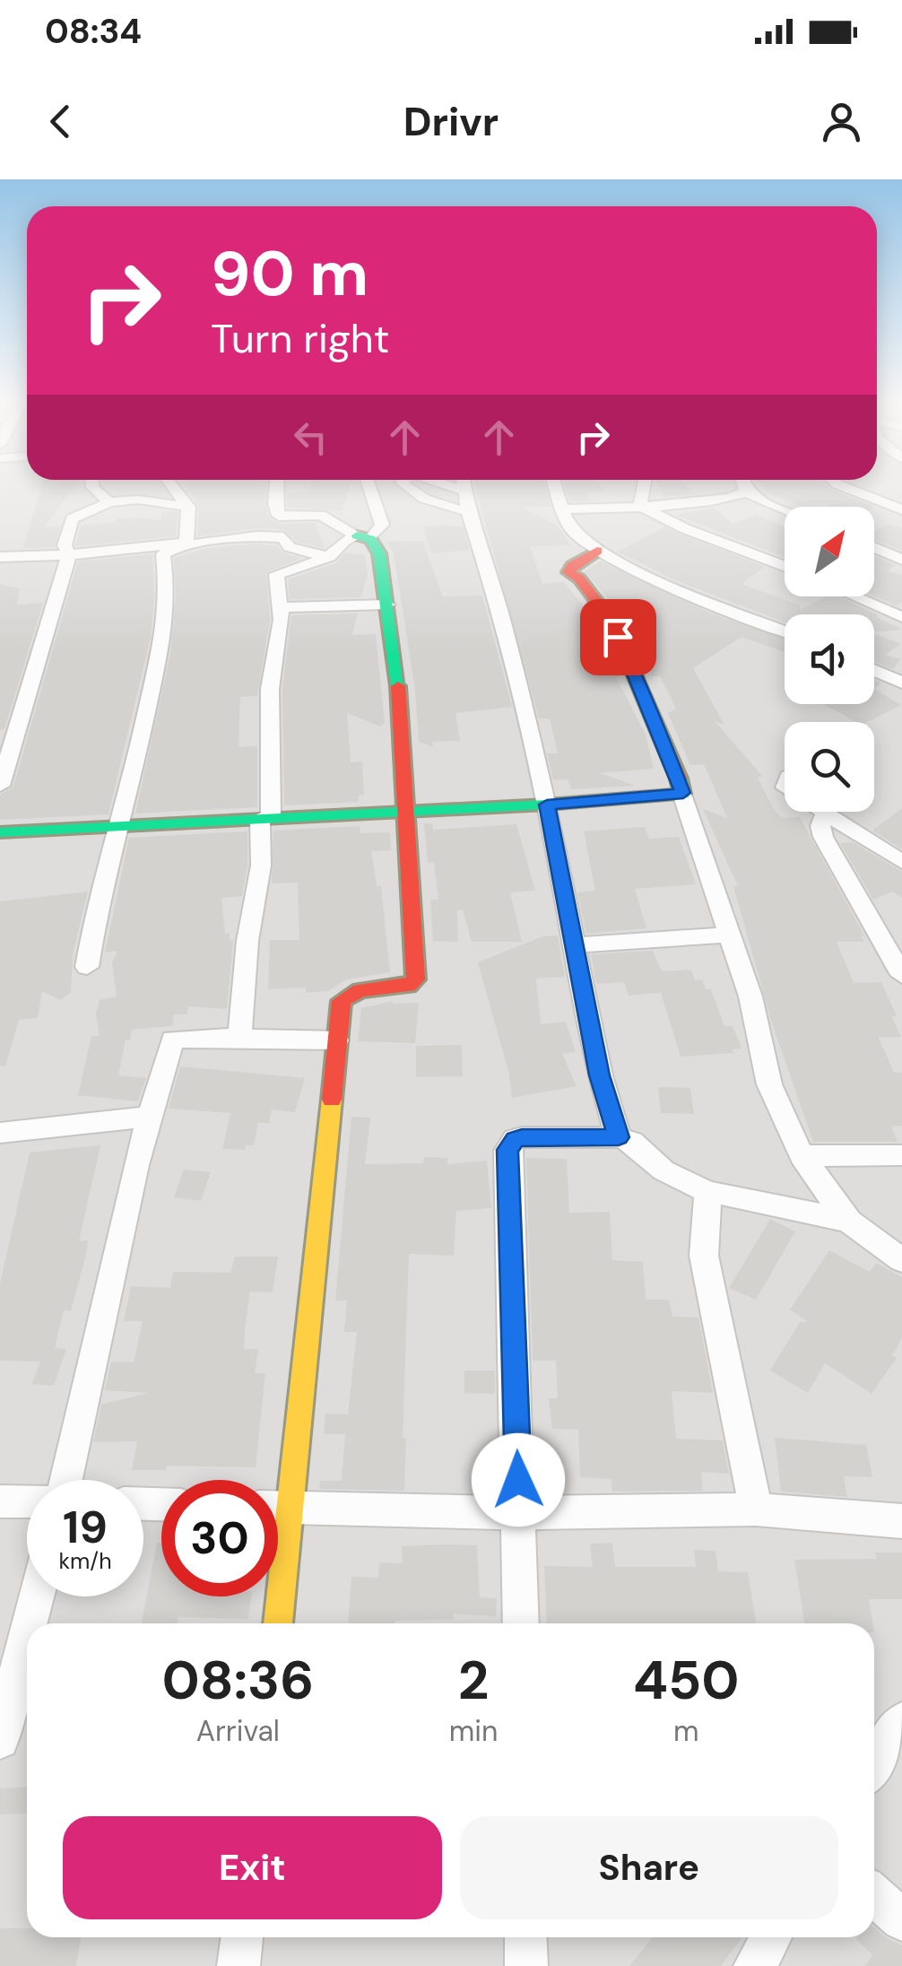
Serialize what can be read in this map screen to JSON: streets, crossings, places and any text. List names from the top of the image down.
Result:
{
  "north": "top right",
  "page": {
    "status": "08:34",
    "header": "Drivr",
    "turn": ["90 m", "Turn right"],
    "speed": "19 km/h",
    "limit": "30",
    "eta": [
      "08:36",
      "Arrival",
      "2",
      "min",
      "450",
      "m"
    ],
    "buttons": ["Exit", "Share"]
  }
}
